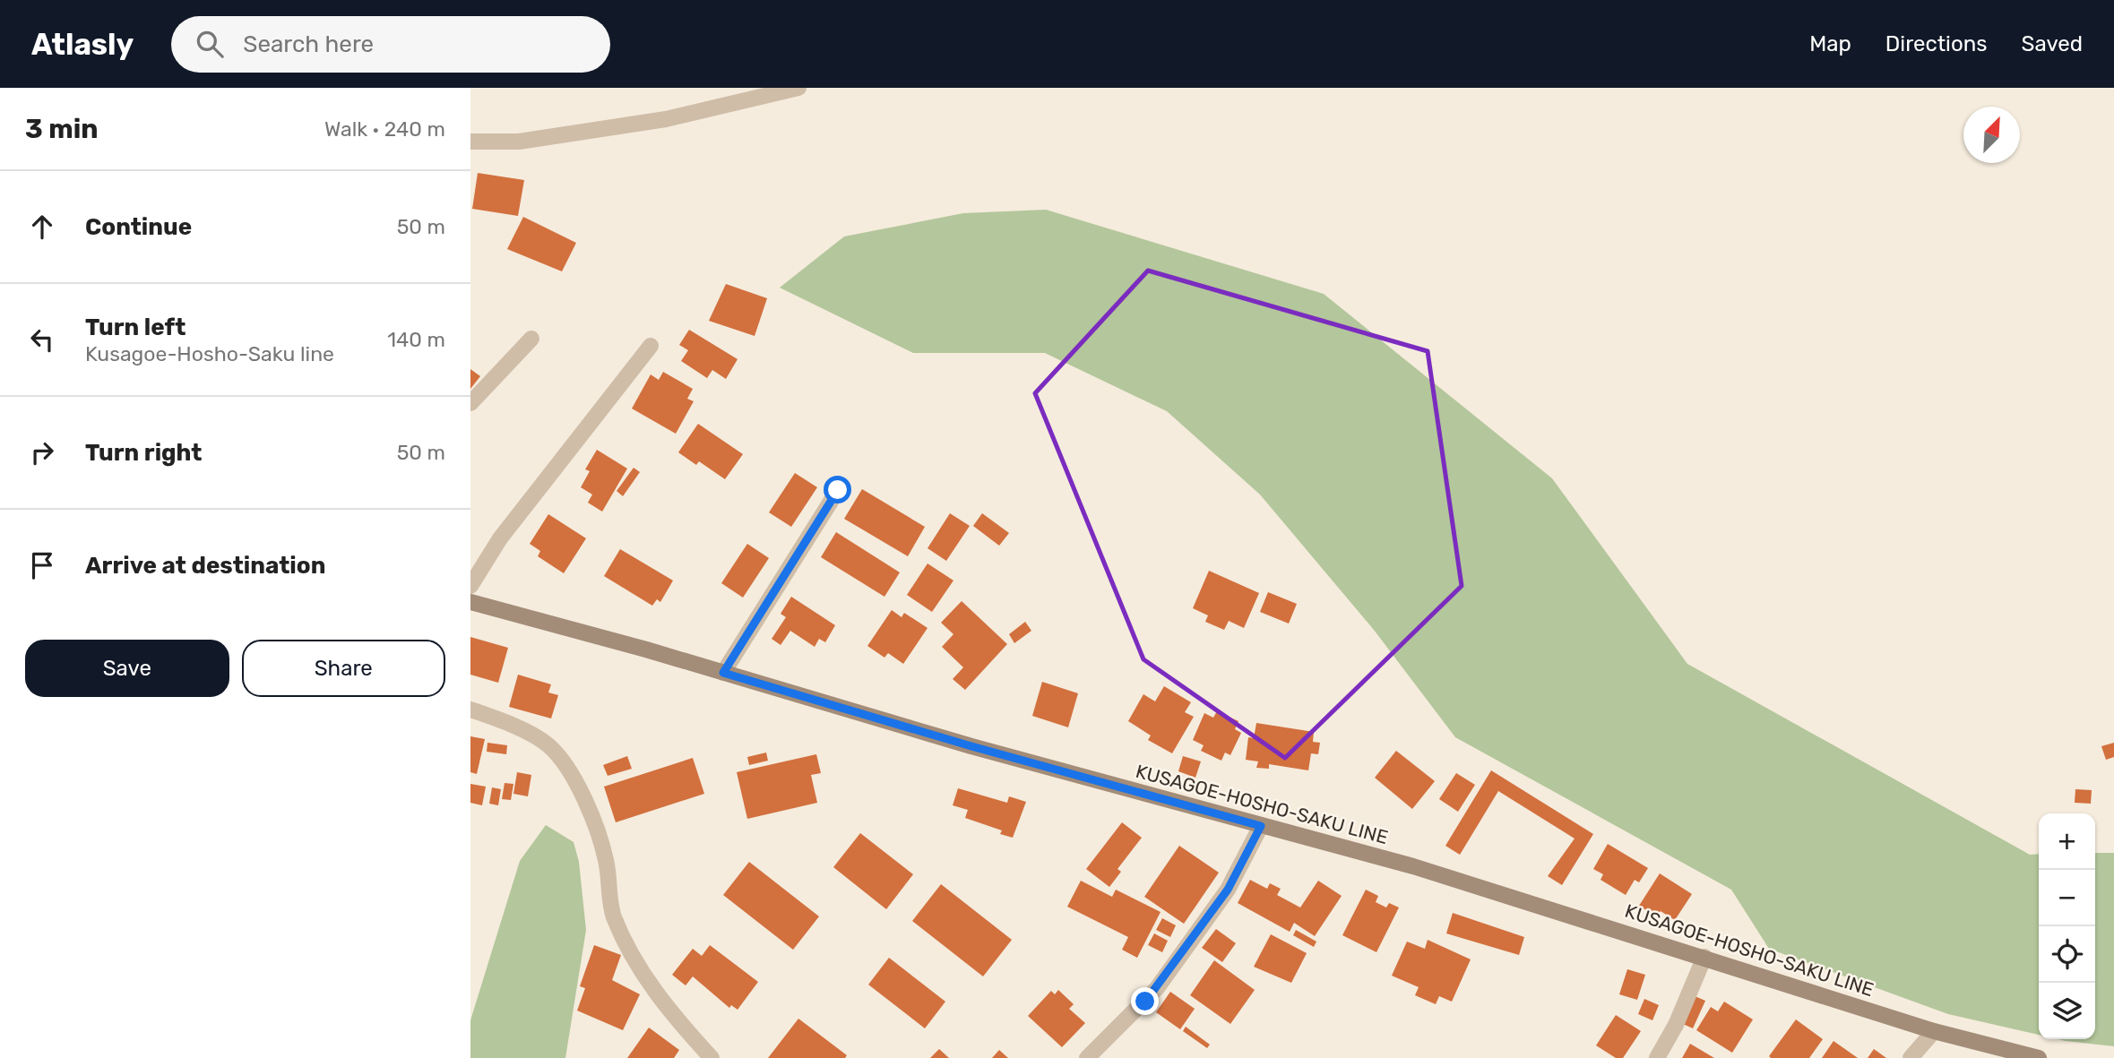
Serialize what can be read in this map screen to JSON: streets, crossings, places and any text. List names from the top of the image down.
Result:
{
  "streets": {
    "main road": ["KUSAGOE-HOSHO-SAKU LINE"]
  },
  "north": "top right",
  "page": {
    "header": "Atlasly",
    "search": "Search here",
    "nav": ["Map", "Directions", "Saved"],
    "heading": ["3 min", "Walk · 240 m"],
    "list": [
      ["Continue", "50 m"],
      ["Turn left", "Kusagoe-Hosho-Saku line", "140 m"],
      ["Turn right", "50 m"],
      "Arrive at destination"
    ],
    "buttons": ["Save", "Share"],
    "map_buttons": ["+", "−"]
  }
}
